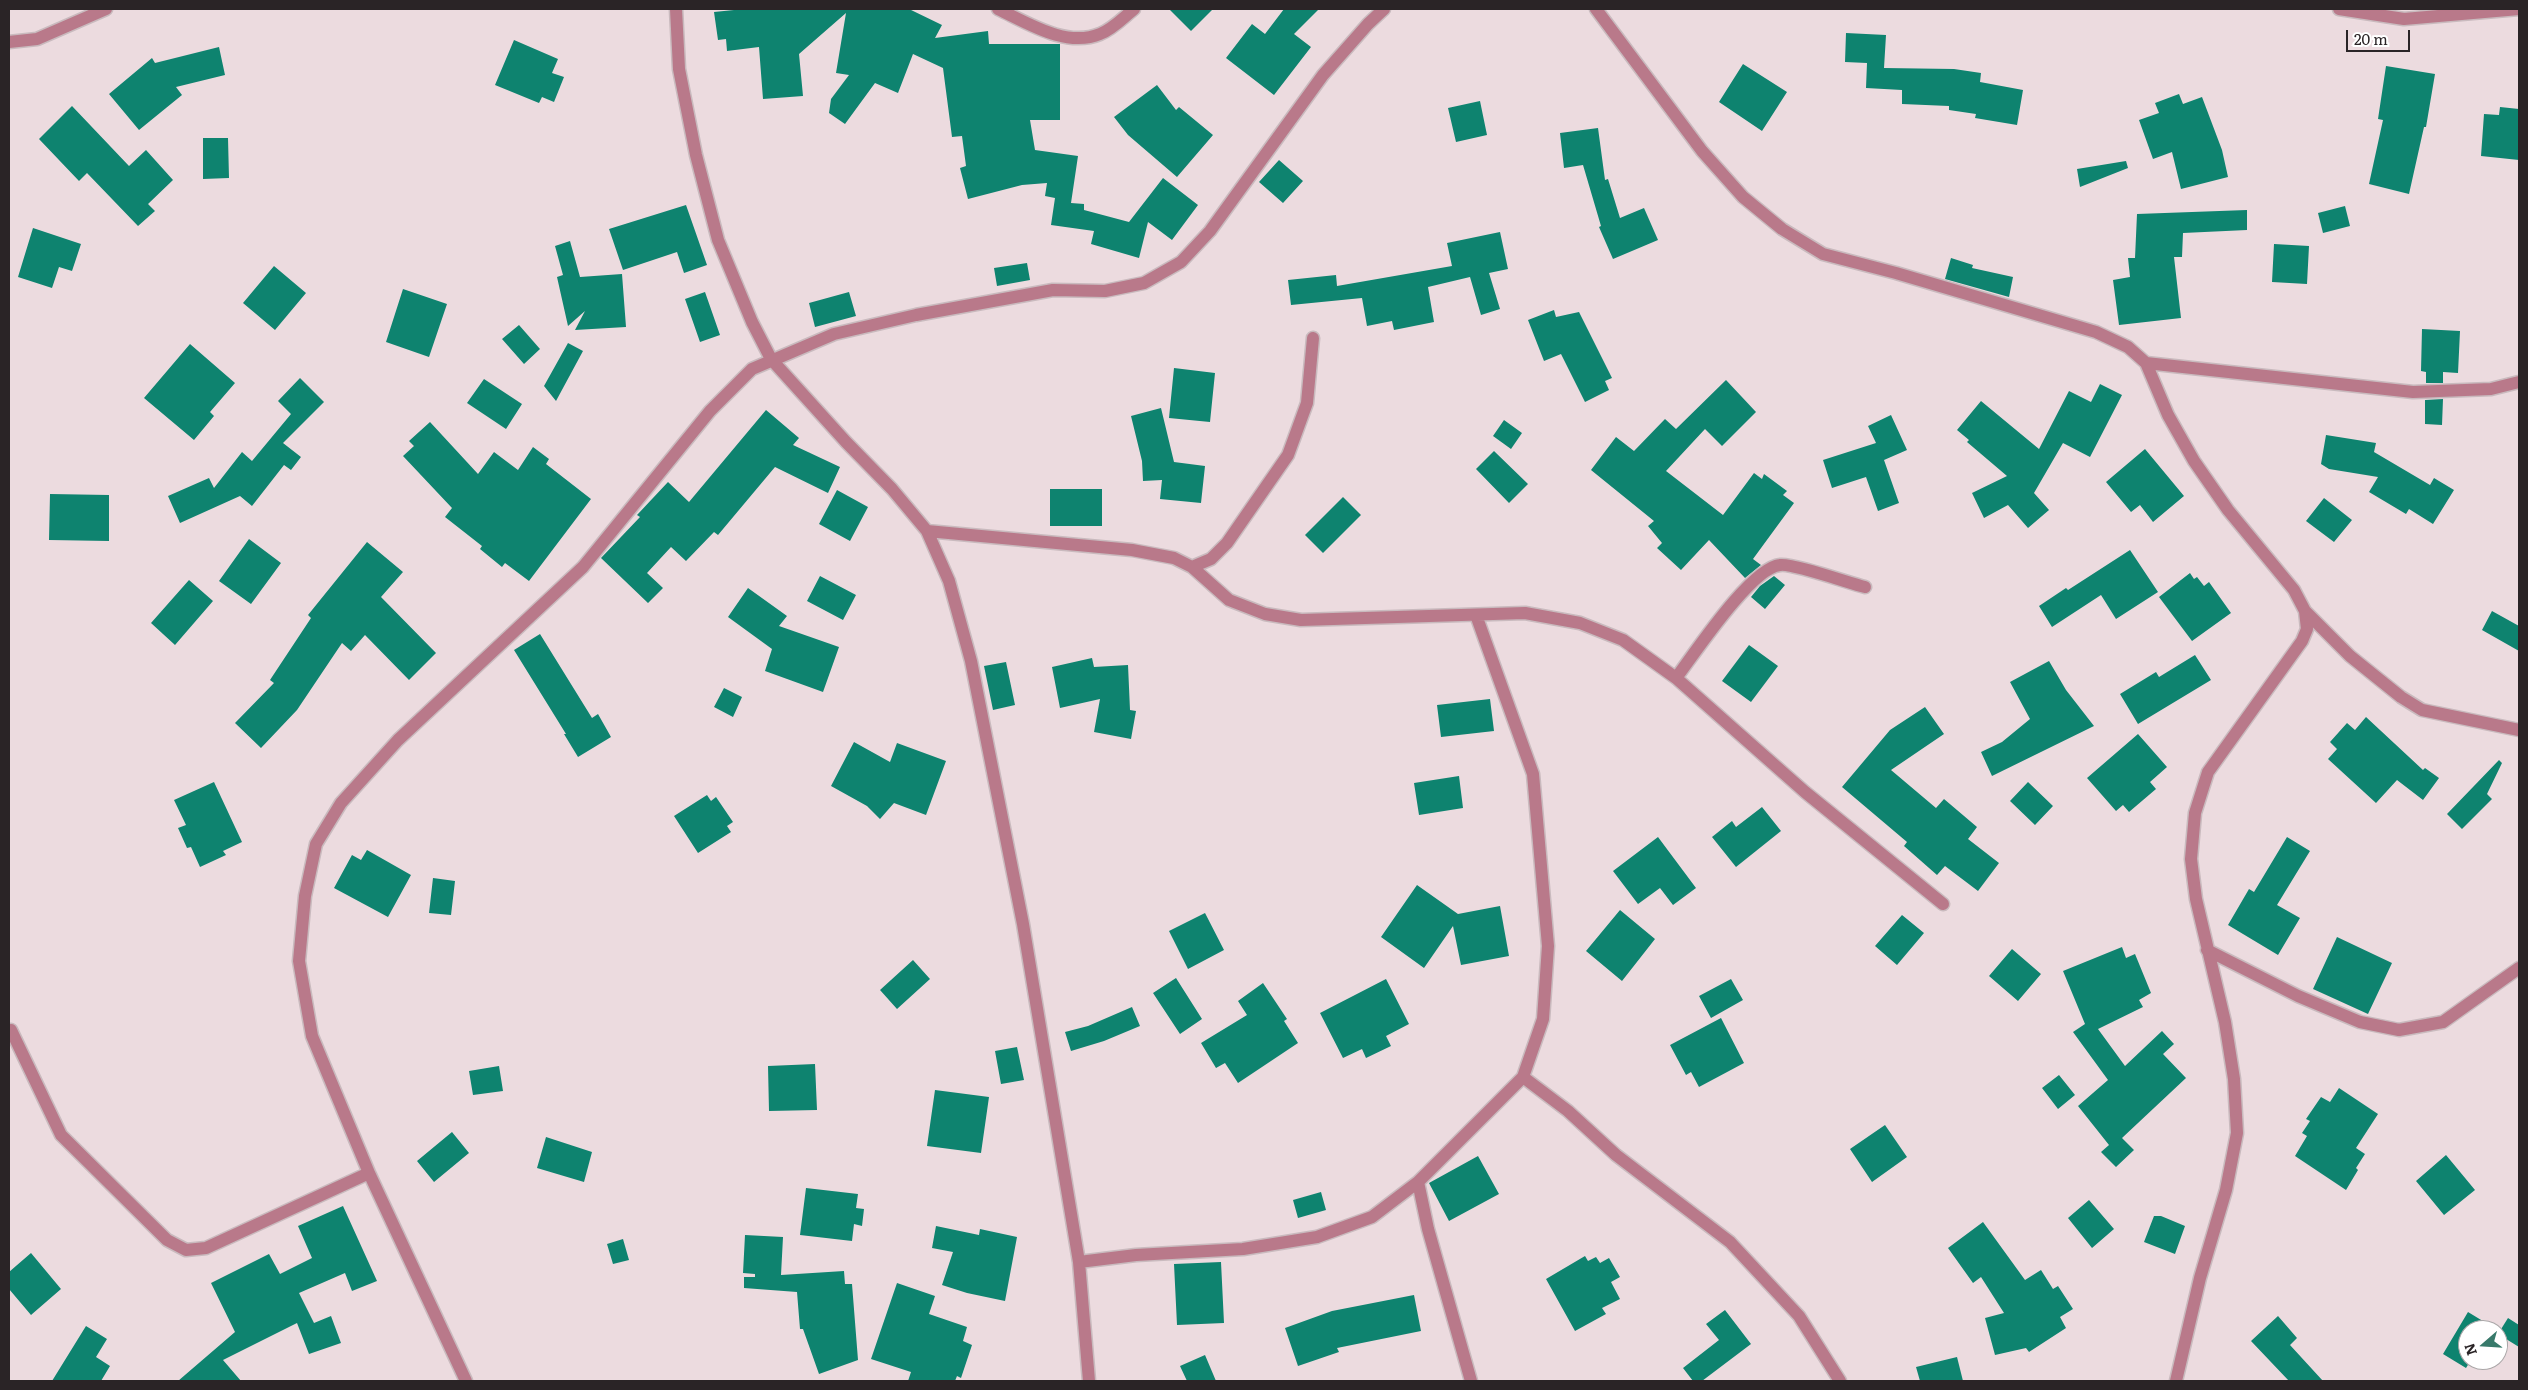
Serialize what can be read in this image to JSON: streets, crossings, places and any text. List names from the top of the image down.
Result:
{
  "scale_bar": "20 m",
  "north": "left"
}
